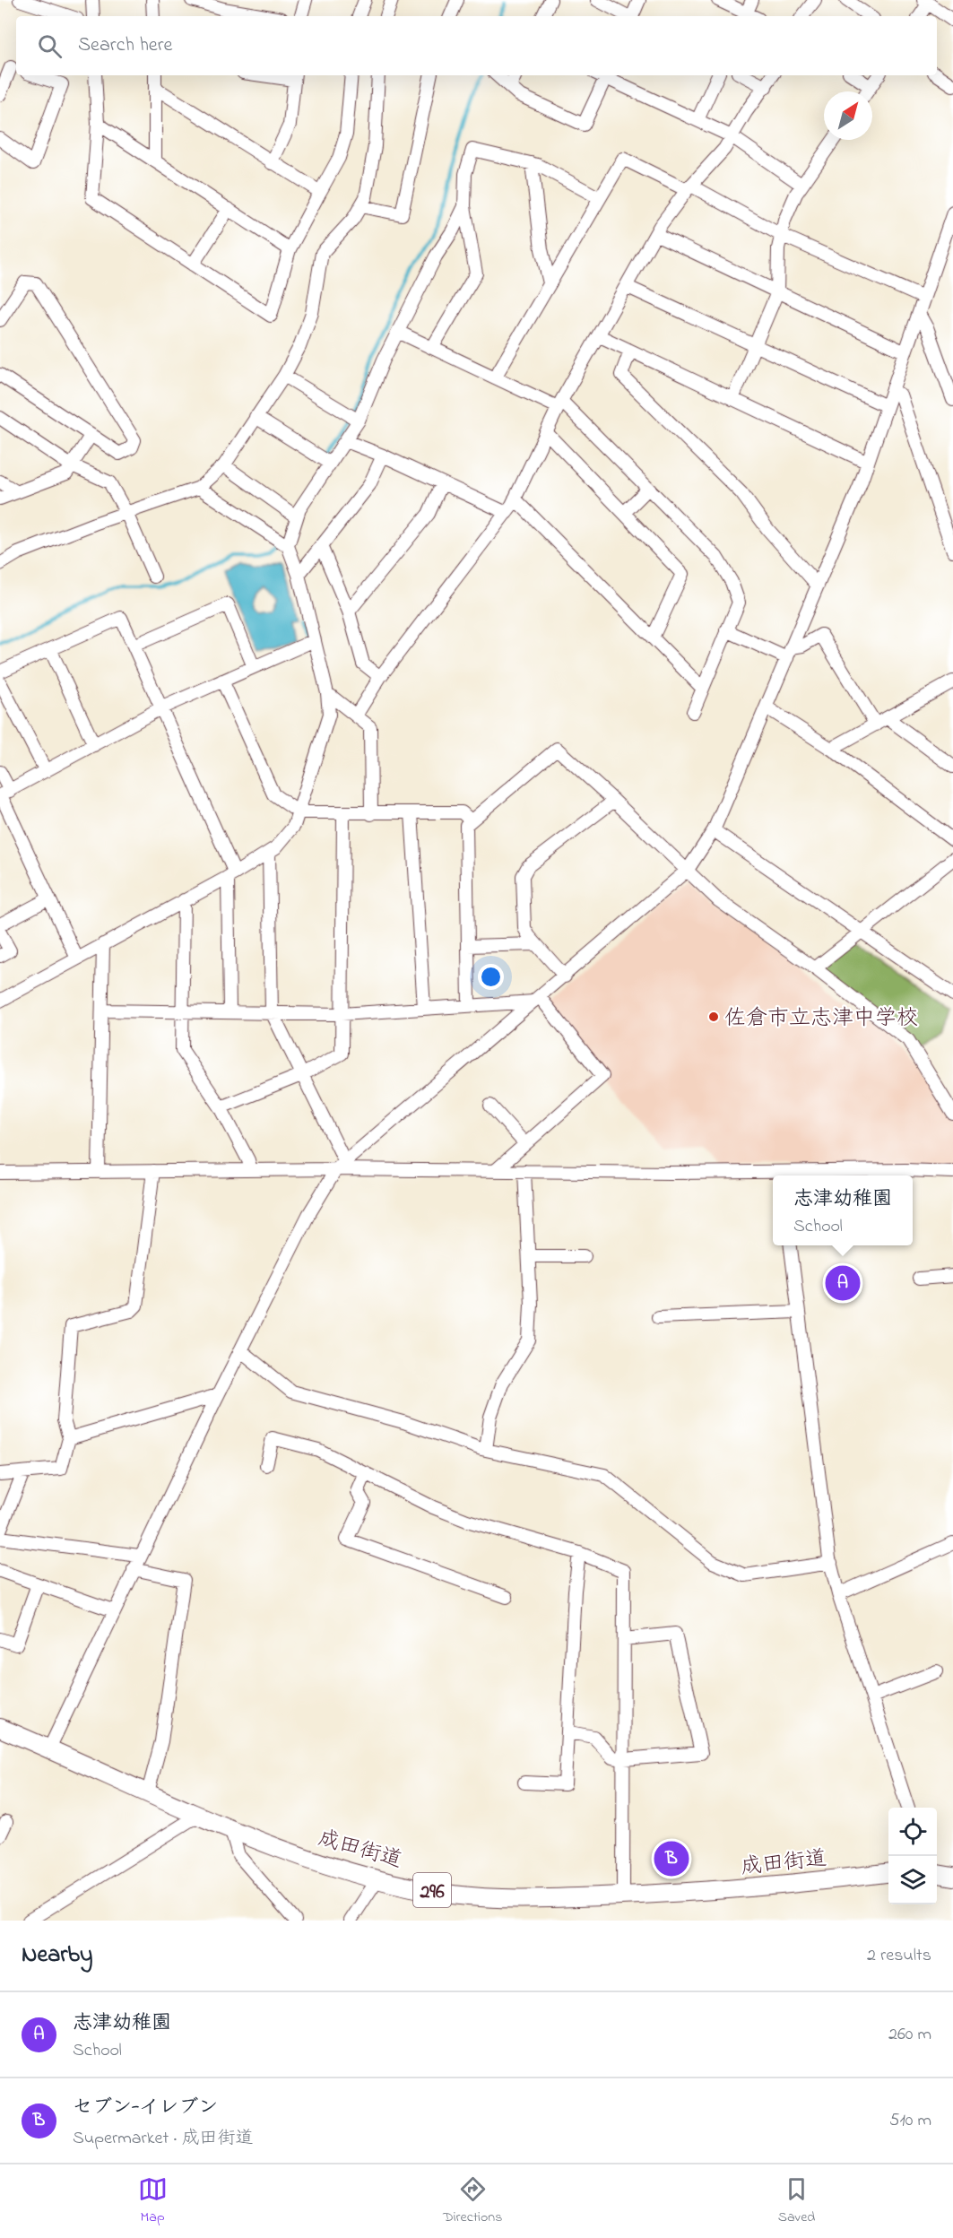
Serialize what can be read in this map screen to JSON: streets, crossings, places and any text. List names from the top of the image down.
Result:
{
  "streets": {
    "highway": ["成田街道", "296"]
  },
  "places": ["佐倉市立志津中学校"],
  "north": "top right",
  "page": {
    "search": "Search here",
    "popup": ["志津幼稚園", "School"],
    "pins": ["A", "B"],
    "heading": ["Nearby", "2 results"],
    "list": [
      {
        "mark": "A",
        "name": "志津幼稚園",
        "note": "School",
        "value": "260 m"
      },
      {
        "mark": "B",
        "name": "セブン-イレブン",
        "note": "Supermarket · 成田街道",
        "value": "510 m"
      }
    ],
    "nav": ["Map", "Directions", "Saved"]
  }
}
